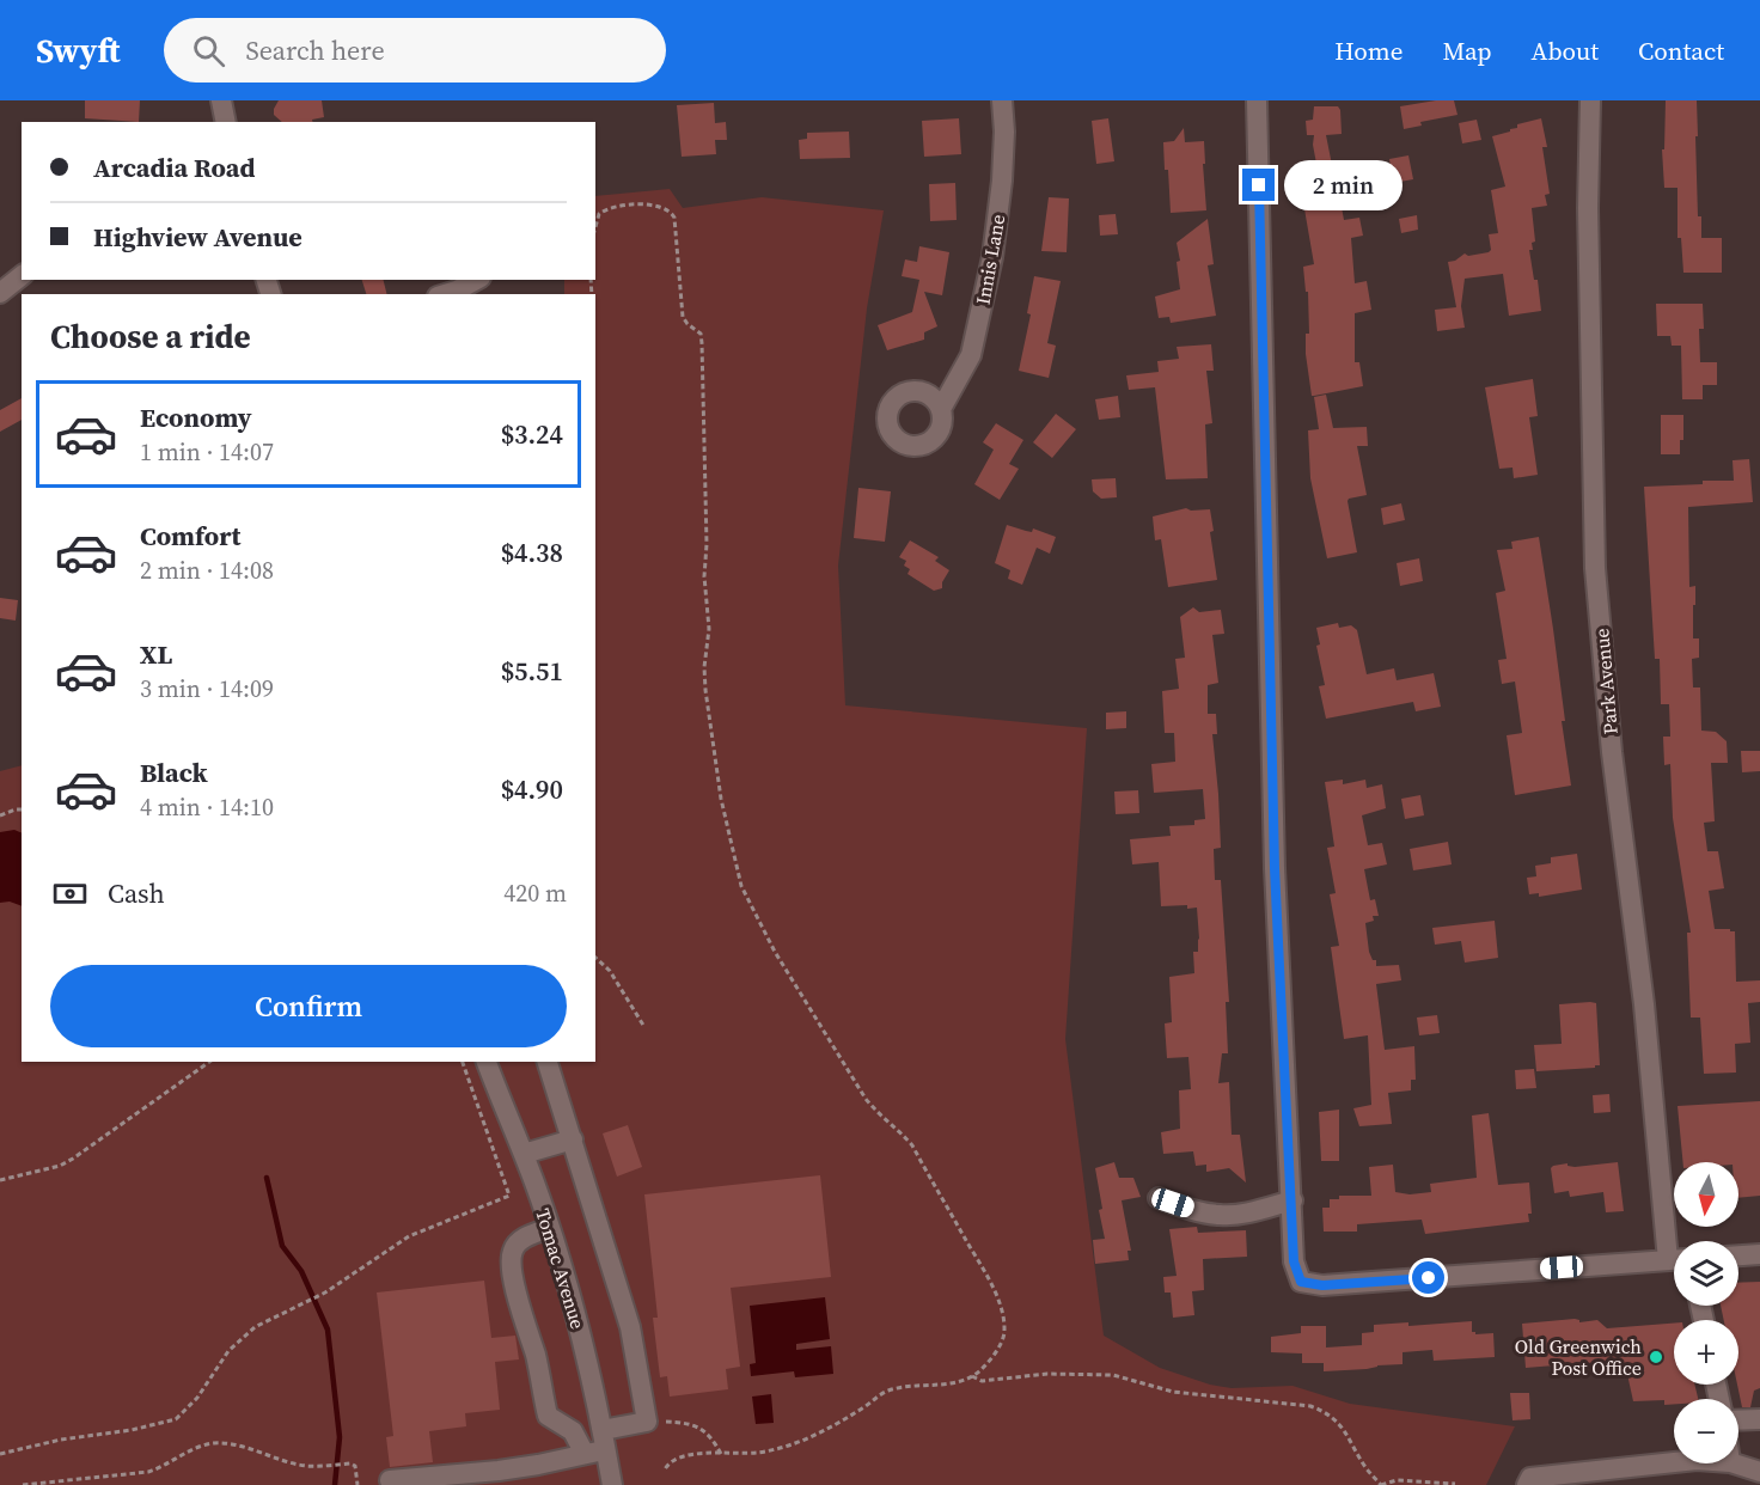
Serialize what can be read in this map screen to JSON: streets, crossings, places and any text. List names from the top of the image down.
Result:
{
  "streets": {
    "street": ["Innis Lane", "Park Avenue", "Tomac Avenue"]
  },
  "places": ["Old Greenwich Post Office"],
  "north": "bottom",
  "page": {
    "header": "Swyft",
    "search": "Search here",
    "nav": [
      "Home",
      "Map",
      "About",
      "Contact"
    ],
    "banner": ["Arcadia Road", "Highview Avenue"],
    "bubble": "2 min",
    "heading": "Choose a ride",
    "list": [
      {
        "name": "Economy",
        "note": "1 min · 14:07",
        "value": "$3.24"
      },
      {
        "name": "Comfort",
        "note": "2 min · 14:08",
        "value": "$4.38"
      },
      {
        "name": "XL",
        "note": "3 min · 14:09",
        "value": "$5.51"
      },
      {
        "name": "Black",
        "note": "4 min · 14:10",
        "value": "$4.90"
      }
    ],
    "pay": ["Cash", "420 m"],
    "buttons": "Confirm",
    "map_buttons": ["+", "−"]
  }
}
